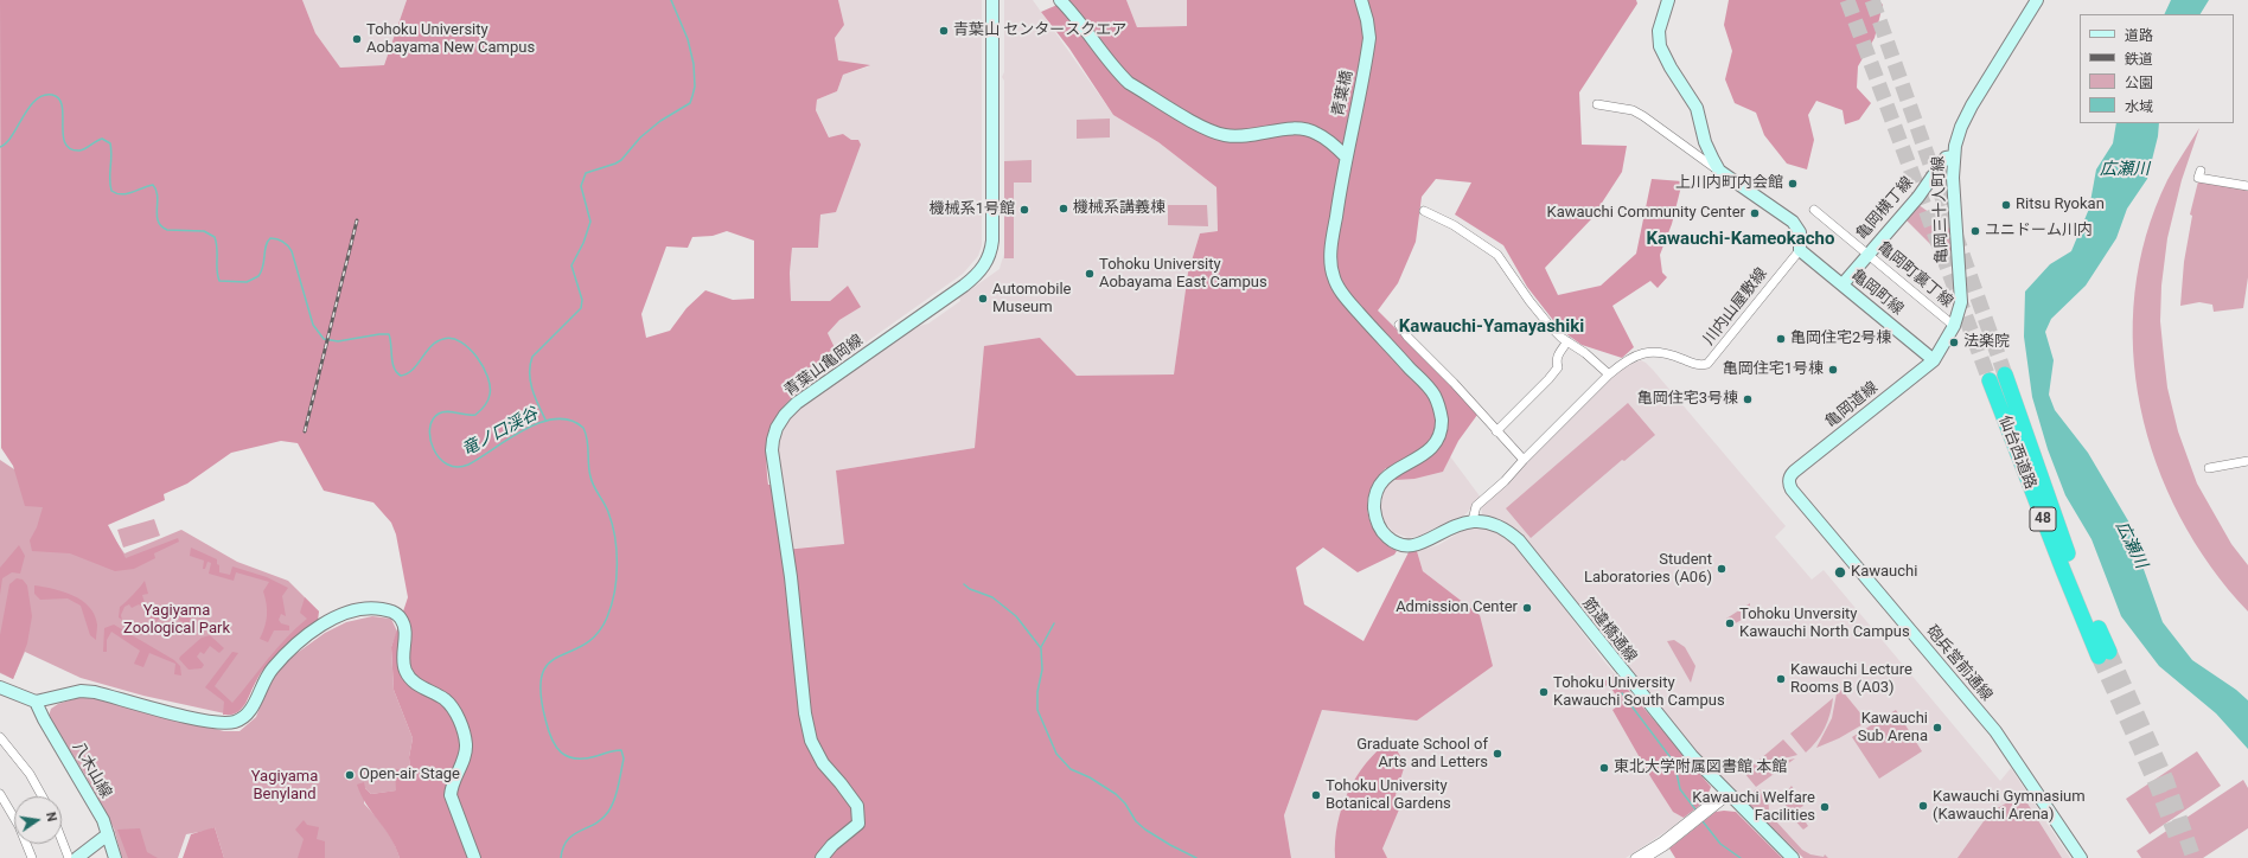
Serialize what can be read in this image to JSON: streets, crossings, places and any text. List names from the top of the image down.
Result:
{
  "streets": {
    "highway": ["仙台西道路", "48"],
    "street": [
      "青葉橋",
      "亀岡横丁線",
      "亀岡三十人町線",
      "亀岡町裏丁線",
      "亀岡町線",
      "川内山屋敷線",
      "青葉山亀岡線",
      "亀岡道線",
      "筋違橋通線",
      "砲兵営前通線",
      "八木山線"
    ]
  },
  "crossings": [
    ["青葉橋", "筋違橋通線"],
    ["亀岡横丁線", "亀岡三十人町線"],
    ["亀岡横丁線", "亀岡町裏丁線"],
    ["亀岡横丁線", "亀岡町線"],
    ["亀岡三十人町線", "亀岡町裏丁線"],
    ["亀岡三十人町線", "亀岡町線"],
    ["亀岡三十人町線", "亀岡道線"],
    ["亀岡町線", "川内山屋敷線"],
    ["亀岡町線", "亀岡道線"],
    ["亀岡道線", "砲兵営前通線"]
  ],
  "districts": ["Kawauchi-Kameokacho", "Kawauchi-Yamayashiki"],
  "water": ["広瀬川", "竜ノ口渓谷"],
  "parks": ["Yagiyama Zoological Park", "Yagiyama Benyland"],
  "places": [
    "青葉山 センタースクエア",
    "Tohoku University Aobayama New Campus",
    "上川内町内会館",
    "Ritsu Ryokan",
    "機械系講義棟",
    "機械系1号館",
    "Kawauchi Community Center",
    "ユニドーム川内",
    "Tohoku University Aobayama East Campus",
    "Automobile Museum",
    "亀岡住宅2号棟",
    "法楽院",
    "亀岡住宅1号棟",
    "亀岡住宅3号棟",
    "Student Laboratories (A06)",
    "Kawauchi",
    "Admission Center",
    "Tohoku Unversity Kawauchi North Campus",
    "Kawauchi Lecture Rooms B (A03)",
    "Tohoku University Kawauchi South Campus",
    "Kawauchi Sub Arena",
    "Graduate School of Arts and Letters",
    "東北大学附属図書館 本館",
    "Open-air Stage",
    "Tohoku University Botanical Gardens",
    "Kawauchi Gymnasium (Kawauchi Arena)",
    "Kawauchi Welfare Facilities"
  ],
  "legend": [
    "道路",
    "鉄道",
    "公園",
    "水域"
  ],
  "north": "right"
}
